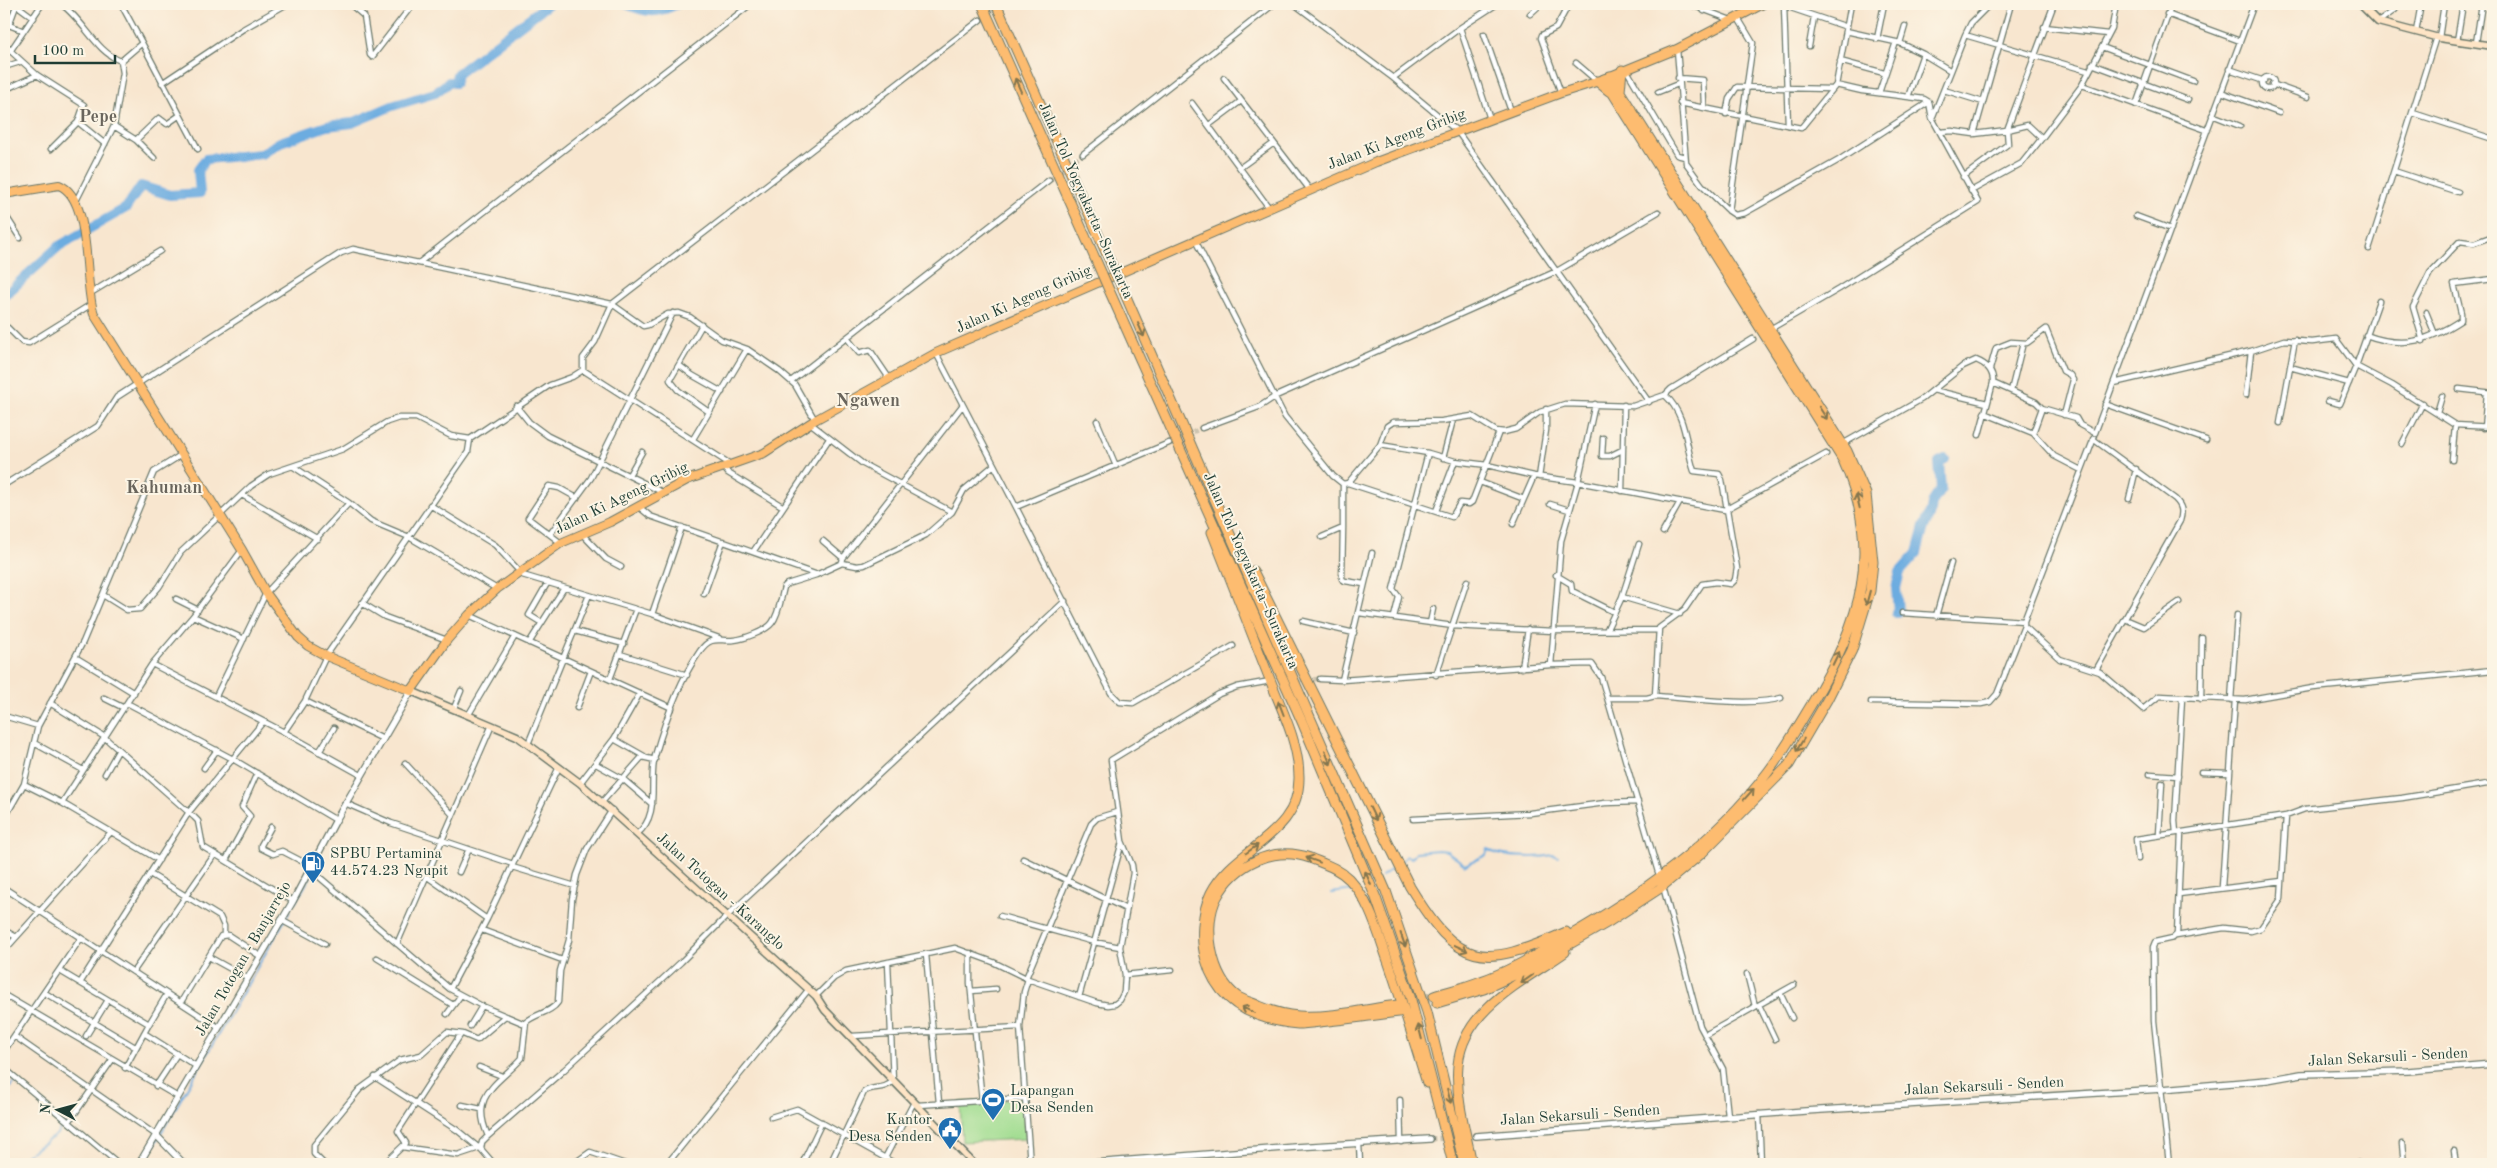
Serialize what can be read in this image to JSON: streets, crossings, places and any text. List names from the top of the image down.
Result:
{
  "streets": {
    "highway": ["Jalan Tol Yogyakarta–Surakarta"],
    "main road": ["Jalan Ki Ageng Gribig", "Jalan Totogan - Karanglo"],
    "street": ["Jalan Totogan - Banjarrejo", "Jalan Sekarsuli - Senden"]
  },
  "crossings": [
    ["Jalan Ki Ageng Gribig", "Jalan Totogan - Karanglo"],
    ["Jalan Ki Ageng Gribig", "Jalan Totogan - Banjarrejo"],
    ["Jalan Totogan - Karanglo", "Jalan Totogan - Banjarrejo"]
  ],
  "districts": ["Pepe", "Ngawen", "Kahuman"],
  "places": {
    "fuel station": ["SPBU Pertamina 44.574.23 Ngupit"],
    "sports": ["Lapangan Desa Senden"],
    "public building": ["Kantor Desa Senden"]
  },
  "scale_bar": "100 m",
  "north": "left"
}
